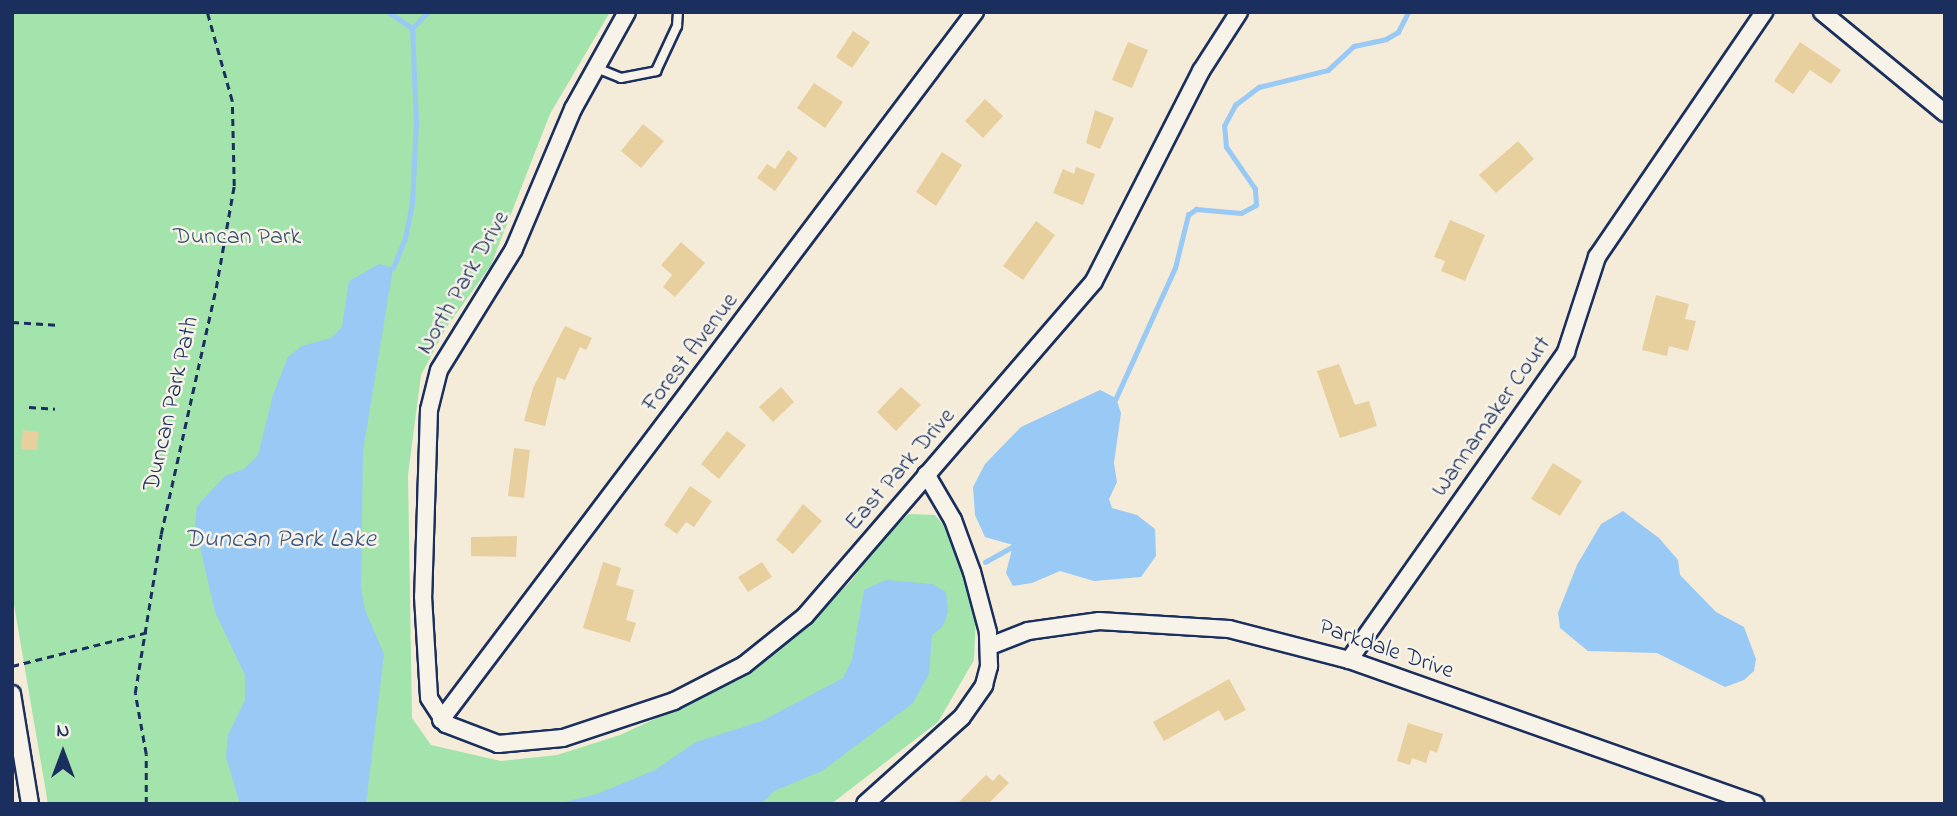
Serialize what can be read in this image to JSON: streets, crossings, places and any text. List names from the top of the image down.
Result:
{
  "streets": {
    "street": [
      "North Park Drive",
      "Forest Avenue",
      "Wannamaker Court",
      "East Park Drive",
      "Parkdale Drive"
    ],
    "path": ["Duncan Park Path"]
  },
  "crossings": [
    ["North Park Drive", "Forest Avenue"],
    ["North Park Drive", "East Park Drive"],
    ["Forest Avenue", "East Park Drive"],
    ["Wannamaker Court", "Parkdale Drive"]
  ],
  "water": ["Duncan Park Lake"],
  "parks": ["Duncan Park"],
  "north": "top"
}
